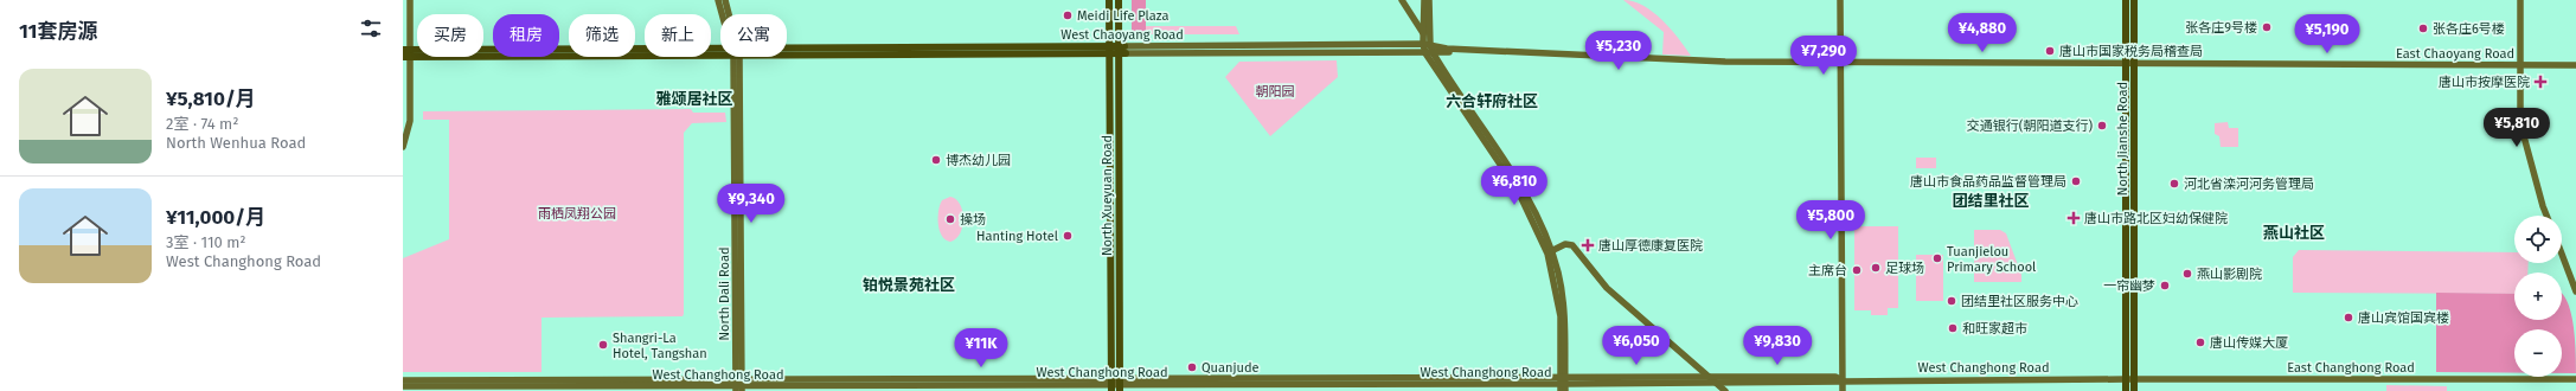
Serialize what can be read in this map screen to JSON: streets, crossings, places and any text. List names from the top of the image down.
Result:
{
  "streets": {
    "main road": [
      "West Chaoyang Road",
      "East Chaoyang Road",
      "North Jianshe Road",
      "North Xueyuan Road",
      "North Dali Road",
      "West Changhong Road",
      "East Changhong Road"
    ]
  },
  "crossings": [
    ["West Chaoyang Road", "East Chaoyang Road"],
    ["West Chaoyang Road", "North Jianshe Road"],
    ["West Chaoyang Road", "North Xueyuan Road"],
    ["East Chaoyang Road", "North Jianshe Road"],
    ["North Jianshe Road", "West Changhong Road"],
    ["North Jianshe Road", "East Changhong Road"],
    ["North Xueyuan Road", "West Changhong Road"],
    ["North Dali Road", "West Changhong Road"],
    ["West Changhong Road", "East Changhong Road"]
  ],
  "districts": [
    "雅颂居社区",
    "六合轩府社区",
    "团结里社区",
    "燕山社区",
    "铂悦景苑社区"
  ],
  "parks": ["朝阳园", "雨栖凤翔公园"],
  "places": {
    "other": [
      "Meidi Life Plaza",
      "张各庄9号楼",
      "张各庄6号楼",
      "唐山市国家税务局稽查局",
      "交通银行(朝阳道支行)",
      "博杰幼儿园",
      "唐山市食品药品监督管理局",
      "河北省滦河河务管理局",
      "操场",
      "Hanting Hotel",
      "Tuanjielou Primary School",
      "足球场",
      "主席台",
      "燕山影剧院",
      "一帘幽梦",
      "团结里社区服务中心",
      "唐山宾馆国宾楼",
      "和旺家超市",
      "唐山传媒大厦",
      "Shangri-La Hotel, Tangshan",
      "Quanjude"
    ],
    "health": ["唐山市按摩医院", "唐山市路北区妇幼保健院", "唐山厚德康复医院"]
  },
  "page": {
    "heading": "11套房源",
    "price": [
      "¥4,880",
      "¥5,190",
      "¥5,230",
      "¥7,290",
      "¥5,810",
      "¥6,810",
      "¥9,340",
      "¥5,800",
      "¥6,050",
      "¥9,830",
      "¥11K"
    ],
    "chip": [
      "买房",
      "租房",
      "筛选",
      "新上",
      "公寓"
    ],
    "list": [
      {
        "name": "¥5,810/月",
        "note": "2室 · 74 m² · North Wenhua Road"
      },
      {
        "name": "¥11,000/月",
        "note": "3室 · 110 m² · West Changhong Road"
      }
    ],
    "map_buttons": ["+", "−"]
  }
}
